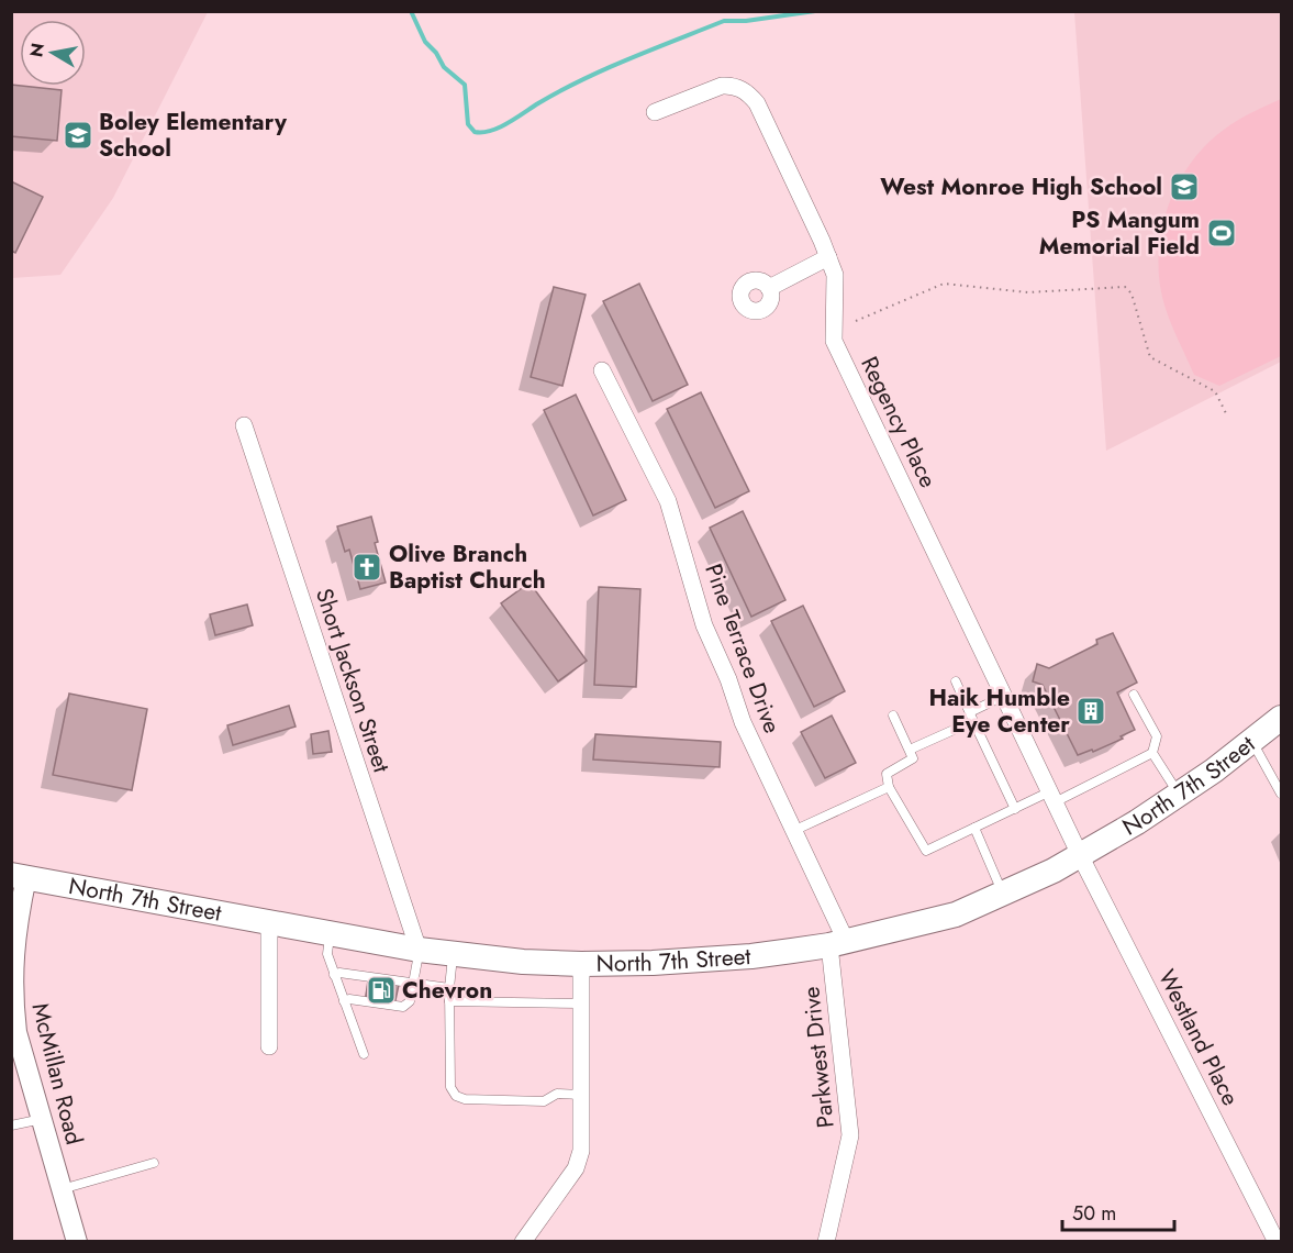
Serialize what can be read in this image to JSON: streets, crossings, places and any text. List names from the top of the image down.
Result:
{
  "streets": {
    "main road": ["North 7th Street"],
    "street": [
      "Regency Place",
      "Pine Terrace Drive",
      "Short Jackson Street",
      "Westland Place",
      "Parkwest Drive",
      "McMillan Road"
    ]
  },
  "crossings": [
    ["Regency Place", "North 7th Street"],
    ["Regency Place", "Westland Place"],
    ["Pine Terrace Drive", "North 7th Street"],
    ["Pine Terrace Drive", "Parkwest Drive"],
    ["Short Jackson Street", "North 7th Street"],
    ["North 7th Street", "Westland Place"],
    ["North 7th Street", "Parkwest Drive"],
    ["North 7th Street", "McMillan Road"]
  ],
  "places": {
    "school or university": ["Boley Elementary School", "West Monroe High School"],
    "sports": ["PS Mangum Memorial Field"],
    "church": ["Olive Branch Baptist Church"],
    "building": ["Haik Humble Eye Center"],
    "fuel station": ["Chevron"]
  },
  "scale_bar": "50 m",
  "north": "left"
}
